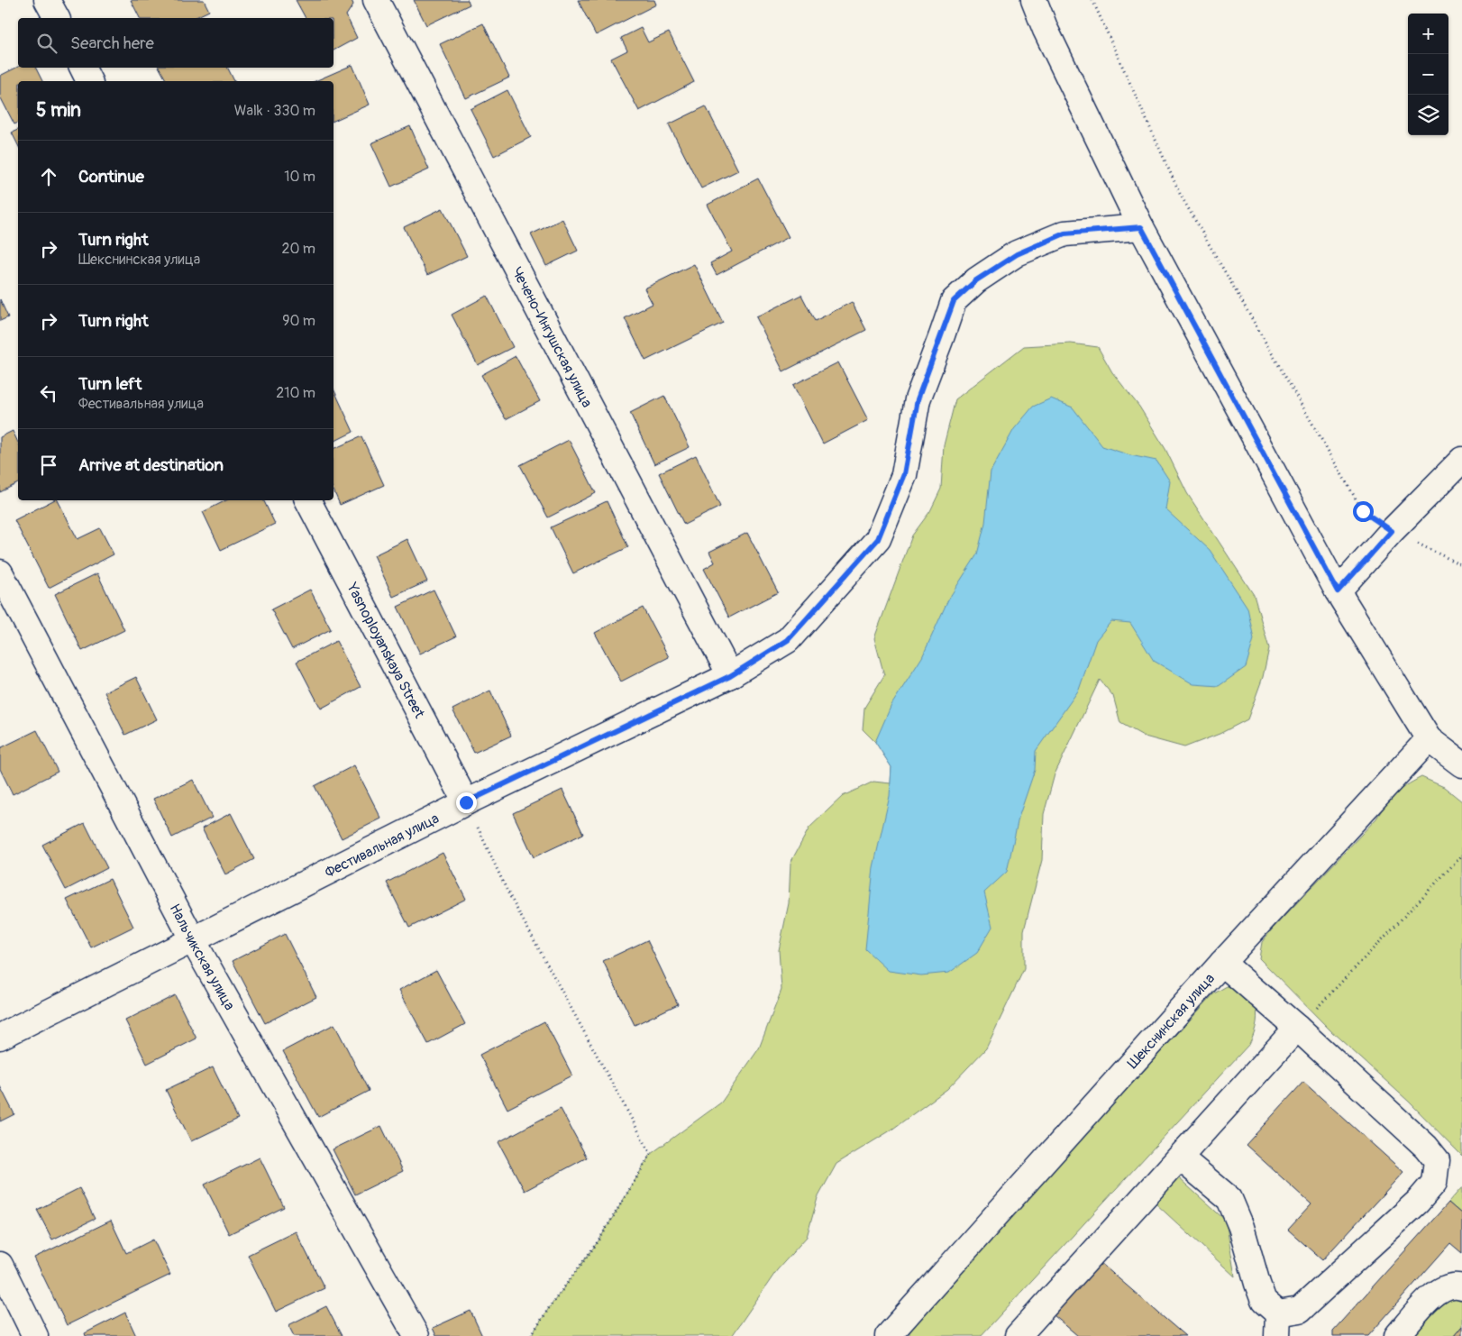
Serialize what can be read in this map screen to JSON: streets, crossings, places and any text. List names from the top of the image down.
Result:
{
  "streets": {
    "street": [
      "Чечено-Ингушская улица",
      "Yasnoployanskaya Street",
      "Фестивальная улица",
      "Нальчикская улица",
      "Шекснинская улица"
    ]
  },
  "crossings": [
    ["Чечено-Ингушская улица", "Фестивальная улица"],
    ["Yasnoployanskaya Street", "Фестивальная улица"],
    ["Фестивальная улица", "Нальчикская улица"]
  ],
  "page": {
    "map_buttons": ["+", "−"],
    "search": "Search here",
    "heading": ["5 min", "Walk · 330 m"],
    "list": [
      ["Continue", "10 m"],
      ["Turn right", "Шекснинская улица", "20 m"],
      ["Turn right", "90 m"],
      ["Turn left", "Фестивальная улица", "210 m"],
      "Arrive at destination"
    ]
  }
}
